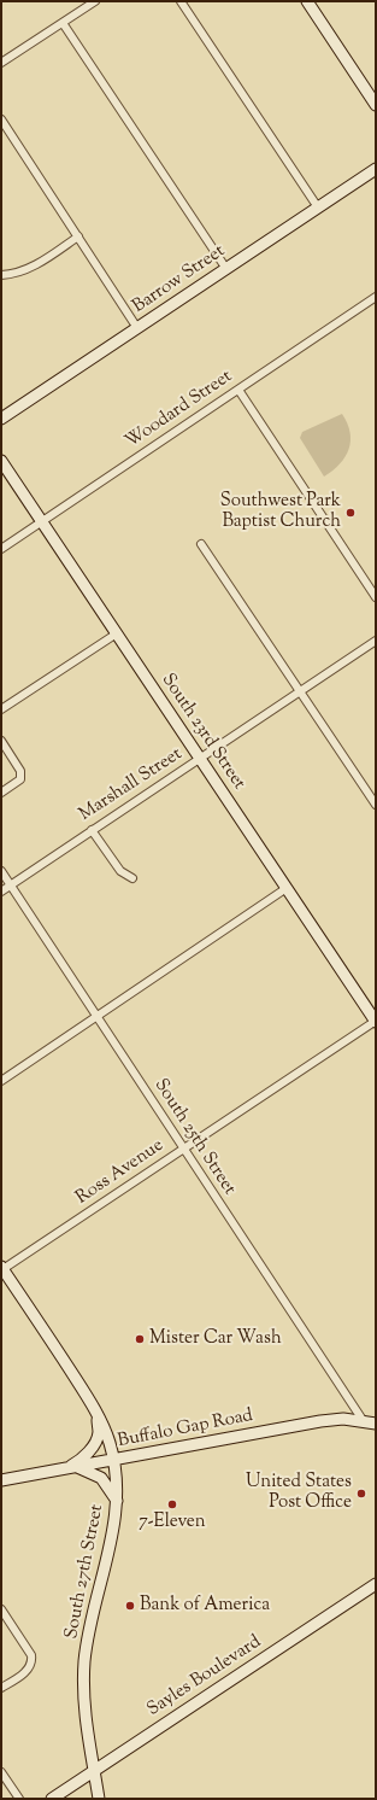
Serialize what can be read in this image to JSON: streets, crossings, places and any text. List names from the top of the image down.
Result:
{
  "streets": {
    "main road": [
      "Barrow Street",
      "South 23rd Street",
      "Buffalo Gap Road",
      "South 27th Street",
      "Sayles Boulevard"
    ],
    "street": [
      "Woodard Street",
      "Marshall Street",
      "South 25th Street",
      "Ross Avenue"
    ]
  },
  "crossings": [
    ["Woodard Street", "South 23rd Street"],
    ["South 23rd Street", "Marshall Street"],
    ["South 23rd Street", "Ross Avenue"],
    ["Marshall Street", "South 25th Street"],
    ["South 25th Street", "Ross Avenue"],
    ["South 25th Street", "Buffalo Gap Road"],
    ["Ross Avenue", "South 27th Street"],
    ["Buffalo Gap Road", "South 27th Street"],
    ["South 27th Street", "Sayles Boulevard"]
  ],
  "places": [
    "Southwest Park Baptist Church",
    "Mister Car Wash",
    "United States Post Office",
    "7-Eleven",
    "Bank of America"
  ]
}
